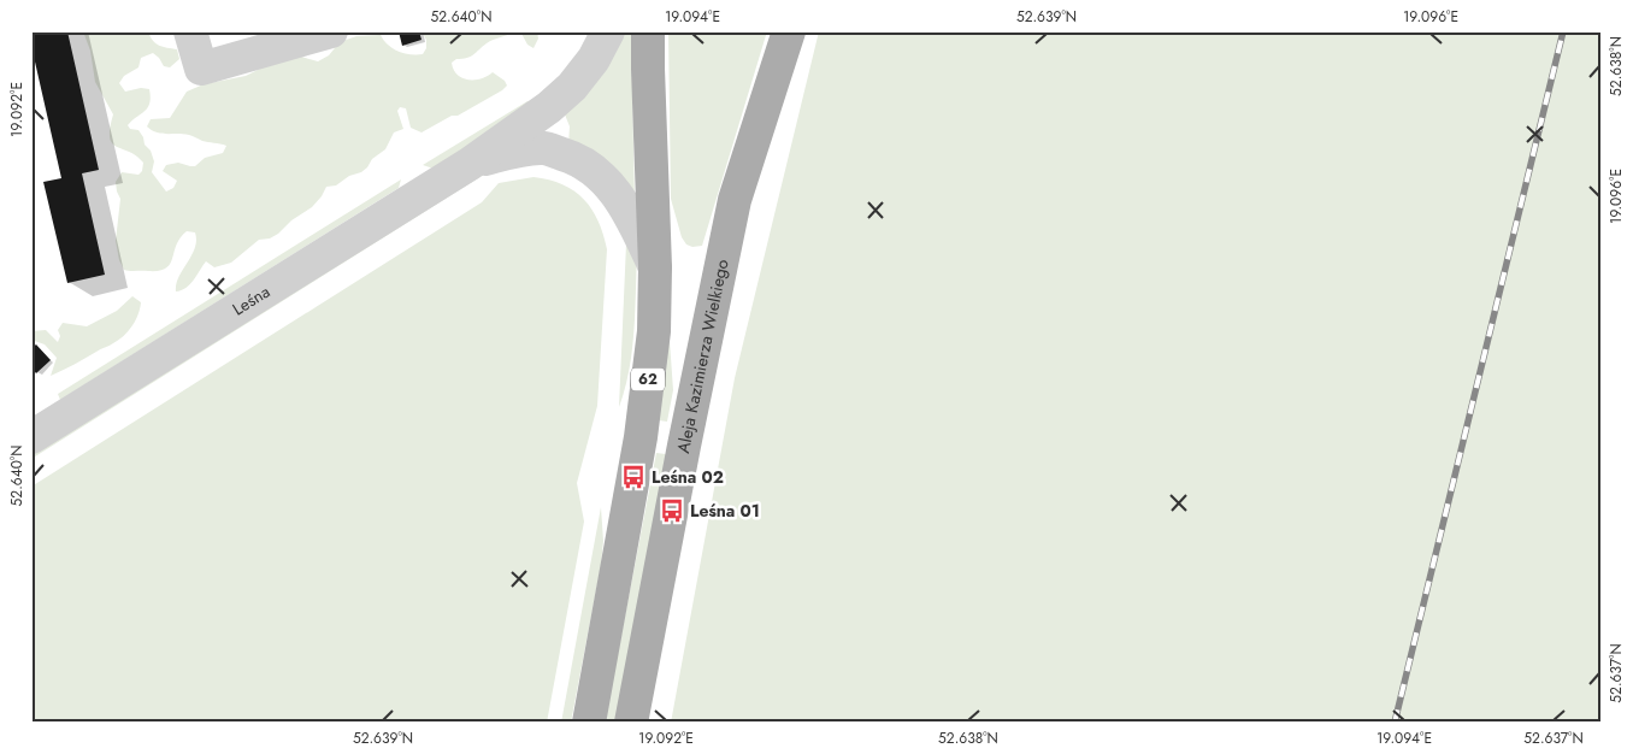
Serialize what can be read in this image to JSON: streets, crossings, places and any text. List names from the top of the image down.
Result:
{
  "streets": {
    "main road": ["Aleja Kazimierza Wielkiego", "62"],
    "street": ["Leśna"]
  },
  "places": {
    "bus stop": ["Leśna 02", "Leśna 01"]
  },
  "coordinates": [
    "52.640°N",
    "19.094°E",
    "52.639°N",
    "19.096°E",
    "52.638°N",
    "19.092°E",
    "52.637°N"
  ]
}
